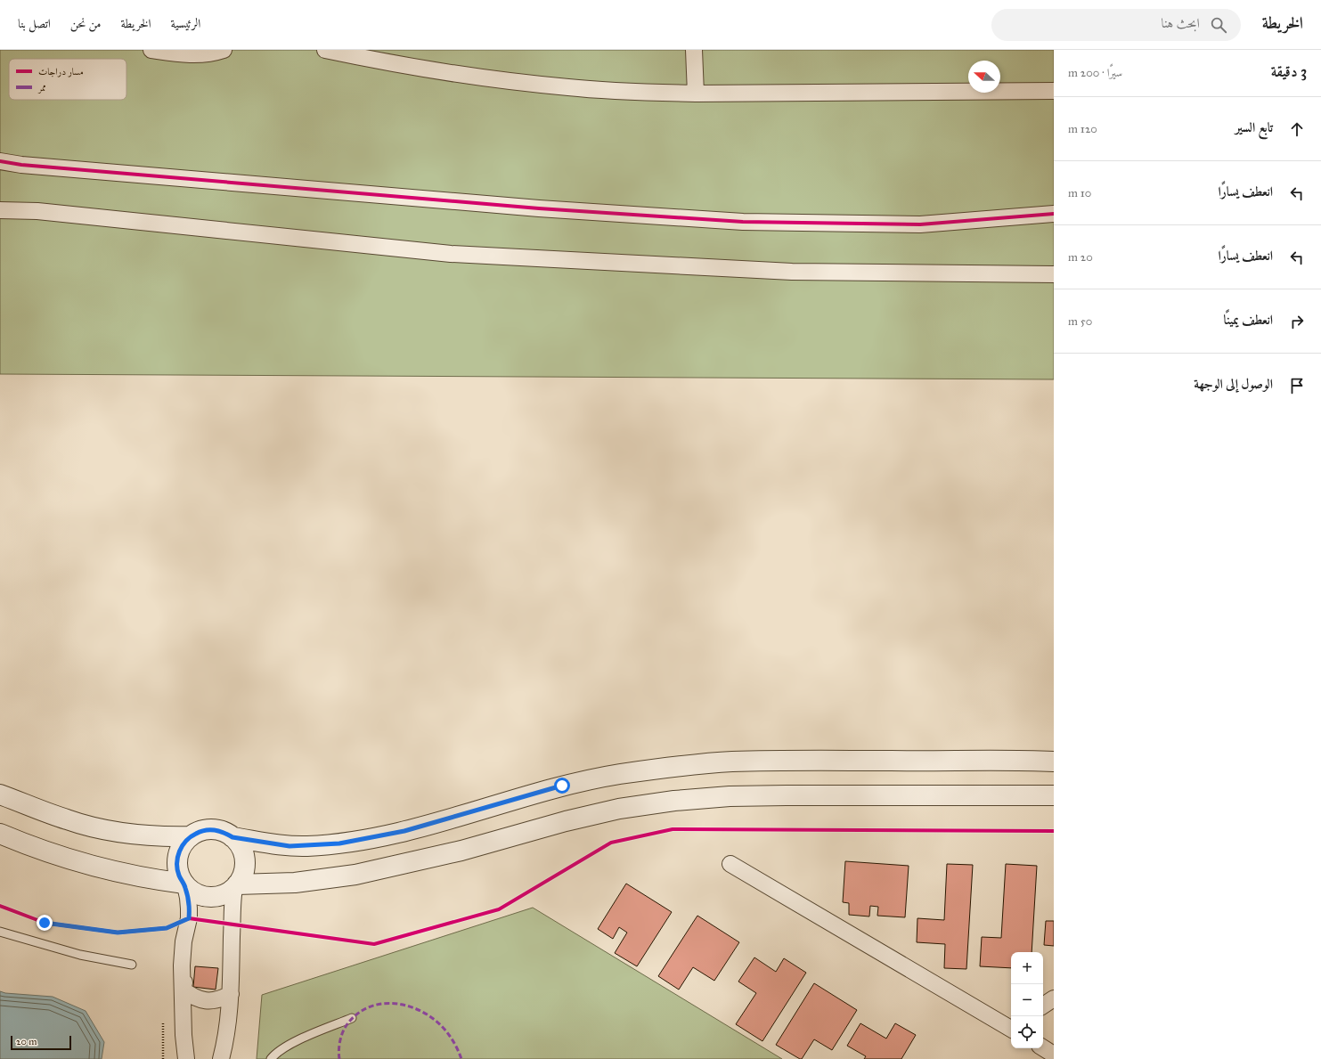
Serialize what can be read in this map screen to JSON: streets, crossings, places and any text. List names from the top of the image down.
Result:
{
  "legend": ["مسار دراجات", "ممر"],
  "scale_bar": "20 m",
  "north": "left",
  "page": {
    "header": "الخريطة",
    "search": "ابحث هنا",
    "nav": [
      "الرئيسية",
      "الخريطة",
      "من نحن",
      "اتصل بنا"
    ],
    "heading": ["3 دقيقة", "سيرًا · 200 m"],
    "list": [
      ["تابع السير", "120 m"],
      ["انعطف يسارًا", "10 m"],
      ["انعطف يسارًا", "20 m"],
      ["انعطف يمينًا", "50 m"],
      "الوصول إلى الوجهة"
    ],
    "map_buttons": ["+", "−"],
    "scale": "20 m"
  }
}
